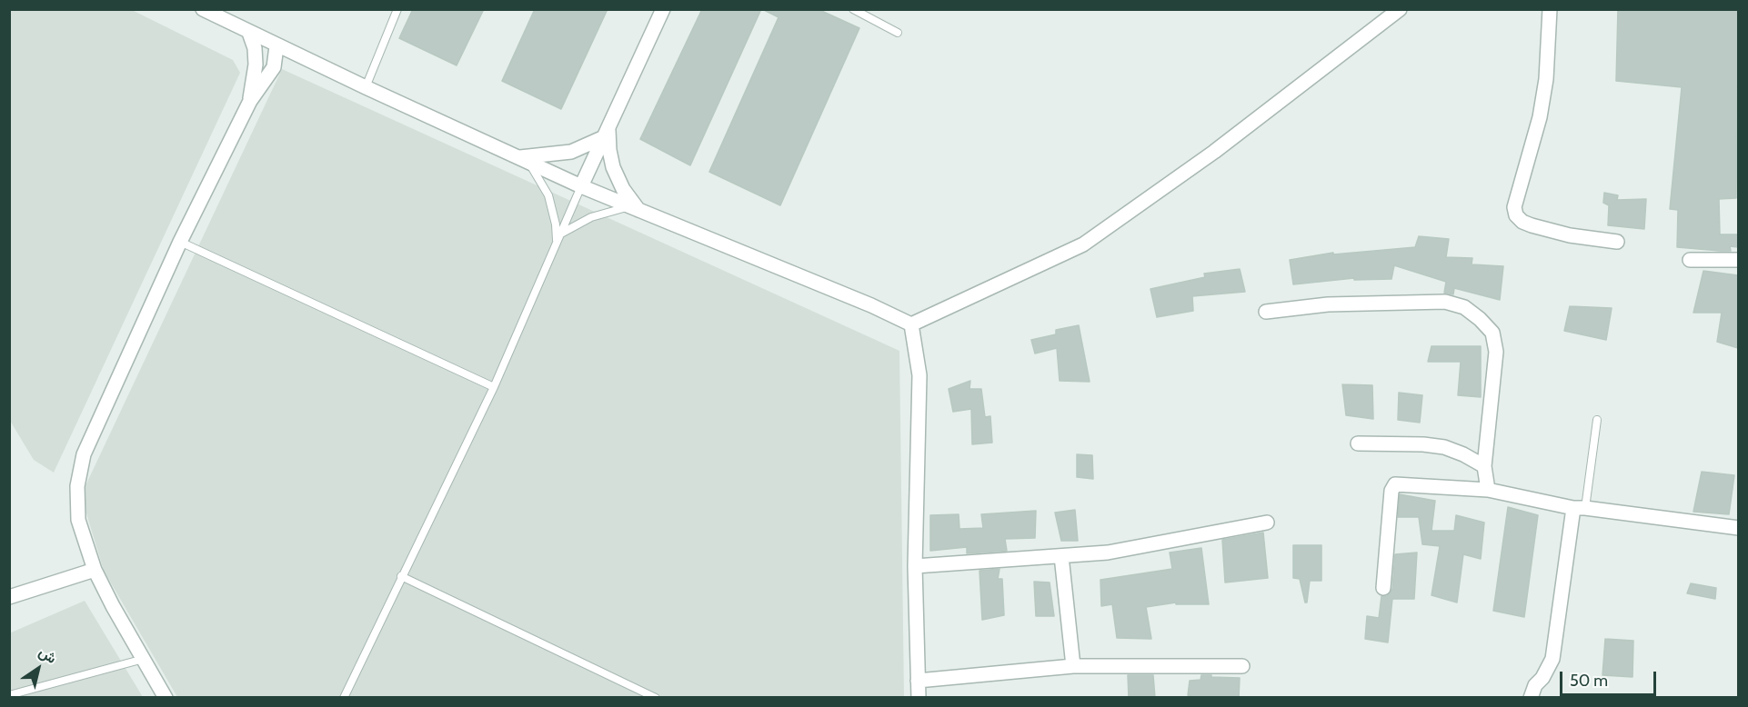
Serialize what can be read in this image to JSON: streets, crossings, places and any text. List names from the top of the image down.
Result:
{
  "scale_bar": "50 m",
  "north": "top right"
}
